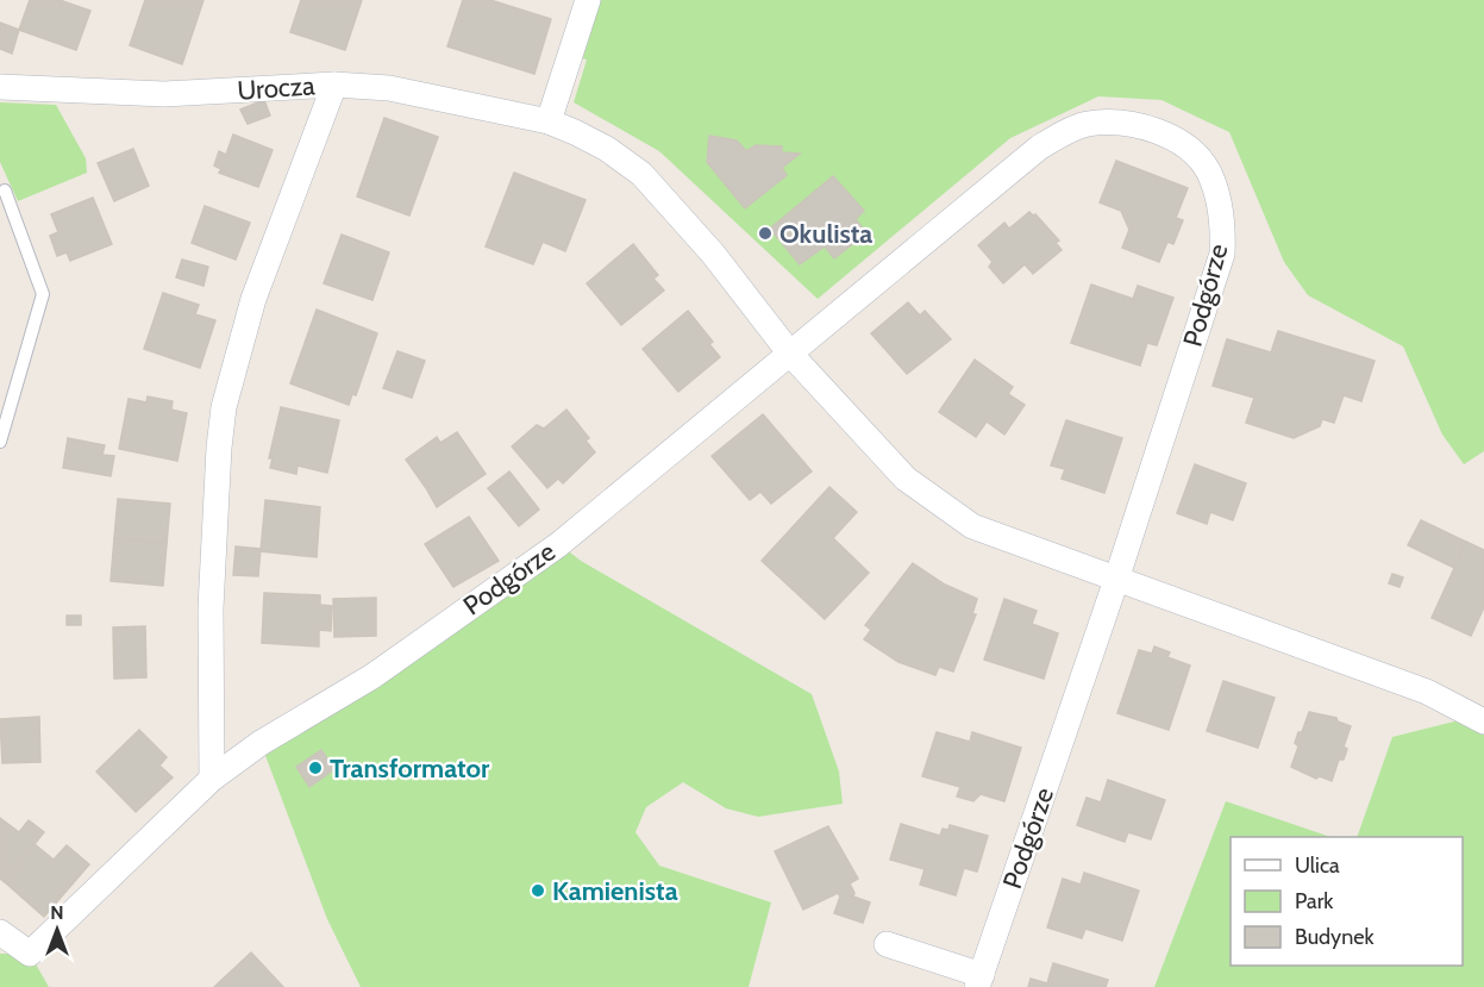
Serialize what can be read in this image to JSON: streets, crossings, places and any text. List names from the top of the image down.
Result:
{
  "streets": {
    "street": ["Urocza", "Podgórze"]
  },
  "places": ["Okulista", "Transformator", "Kamienista"],
  "legend": ["Ulica", "Park", "Budynek"],
  "north": "top"
}
